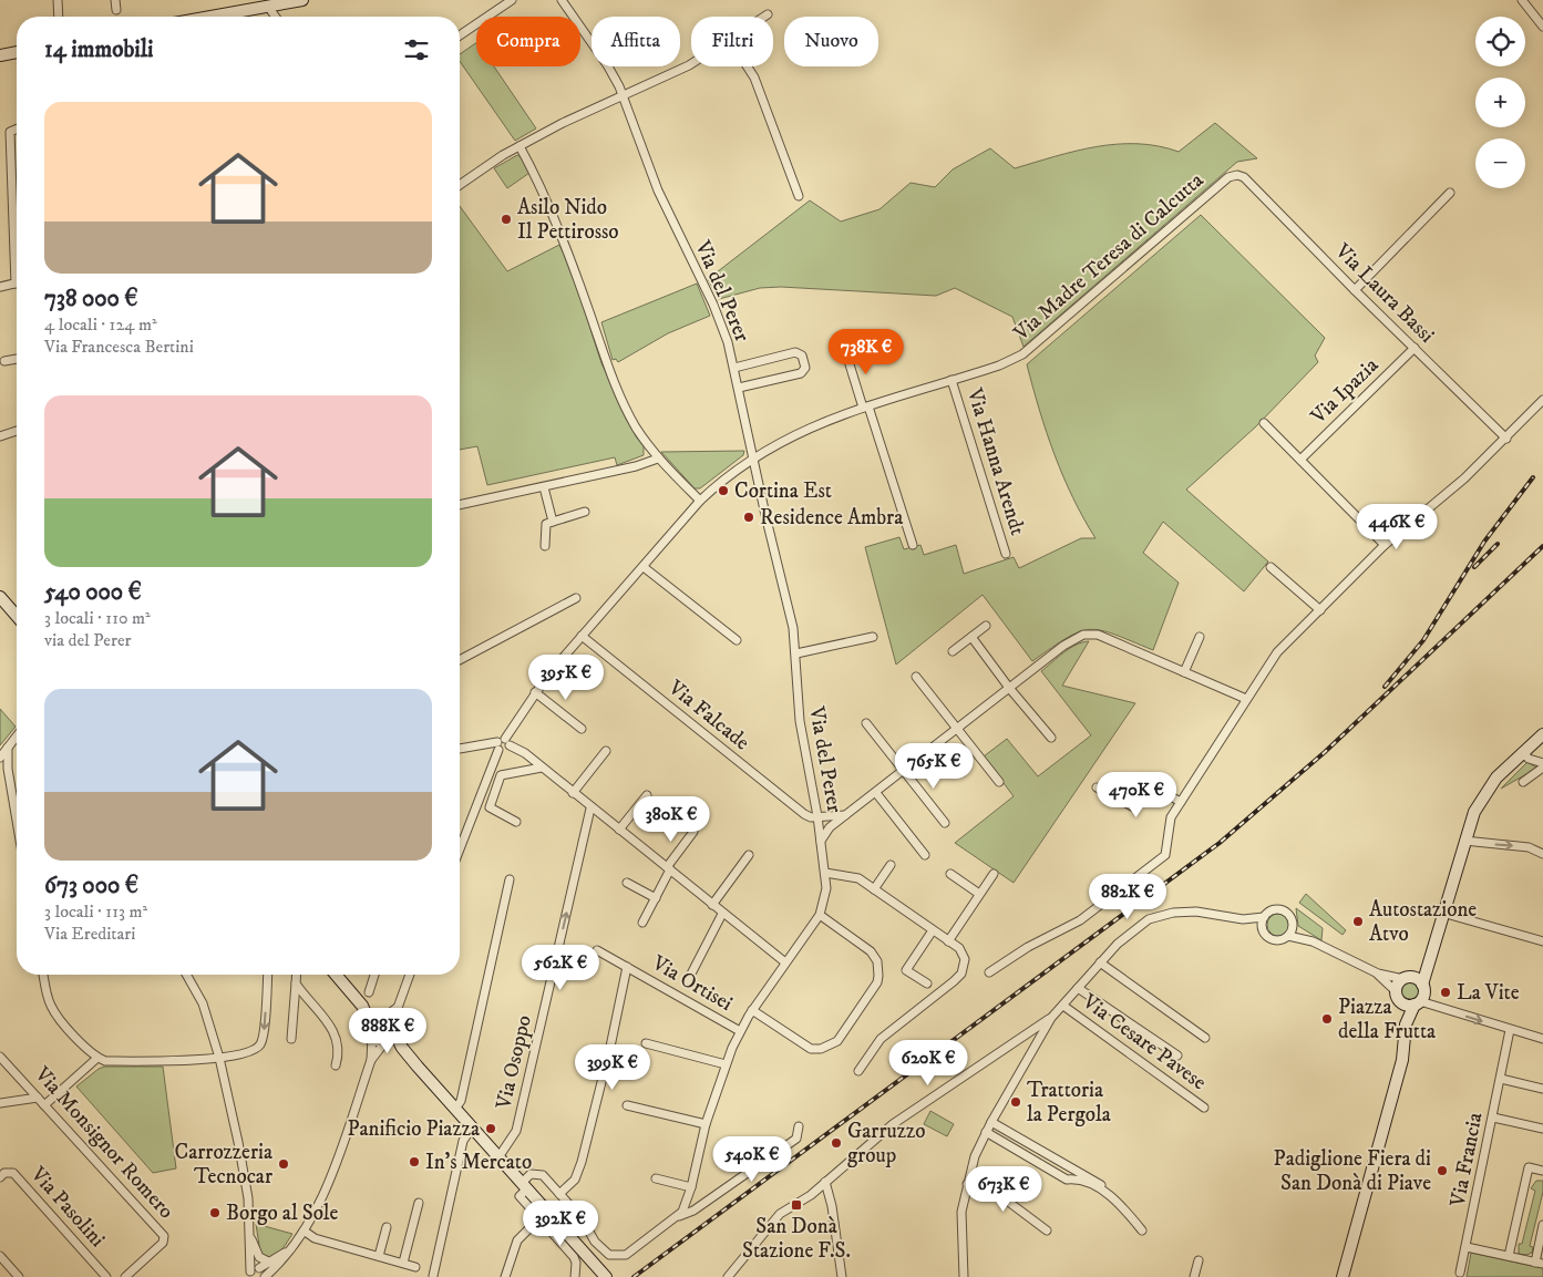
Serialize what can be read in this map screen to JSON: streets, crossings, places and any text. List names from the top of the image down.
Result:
{
  "streets": {
    "street": [
      "Via Madre Teresa di Calcutta",
      "Via del Perer",
      "Via Laura Bassi",
      "Via Ipazia",
      "Via Hanna Arendt",
      "Via Falcade",
      "Via Ortisei",
      "Via Cesare Pavese",
      "Via Osoppo",
      "Via Monsignor Romero",
      "Via Francia",
      "Via Pasolini"
    ]
  },
  "crossings": [
    ["Via Madre Teresa di Calcutta", "Via del Perer"],
    ["Via Madre Teresa di Calcutta", "Via Laura Bassi"],
    ["Via Madre Teresa di Calcutta", "Via Hanna Arendt"],
    ["Via Madre Teresa di Calcutta", "Via Falcade"],
    ["Via del Perer", "Via Falcade"],
    ["Via del Perer", "Via Ortisei"],
    ["Via Laura Bassi", "Via Ipazia"]
  ],
  "places": {
    "other": [
      "Asilo Nido Il Pettirosso",
      "Cortina Est",
      "Residence Ambra",
      "Autostazione Atvo",
      "La Vite",
      "Piazza della Frutta",
      "Trattoria la Pergola",
      "Panificio Piazza",
      "Garruzzo group",
      "In's Mercato",
      "Carrozzeria Tecnocar",
      "Padiglione Fiera di San Donà di Piave",
      "Borgo al Sole"
    ],
    "transit": ["San Donà Stazione F.S."]
  },
  "page": {
    "map_buttons": ["+", "−"],
    "chip": [
      "Compra",
      "Affitta",
      "Filtri",
      "Nuovo"
    ],
    "heading": "14 immobili",
    "list": [
      {
        "name": "738 000 €",
        "note": "4 locali · 124 m² · Via Francesca Bertini"
      },
      {
        "name": "540 000 €",
        "note": "3 locali · 110 m² · via del Perer"
      },
      {
        "name": "673 000 €",
        "note": "3 locali · 113 m² · Via Ereditari"
      }
    ],
    "price": [
      "738K €",
      "446K €",
      "395K €",
      "765K €",
      "470K €",
      "380K €",
      "882K €",
      "562K €",
      "888K €",
      "620K €",
      "399K €",
      "540K €",
      "673K €",
      "392K €"
    ]
  }
}
